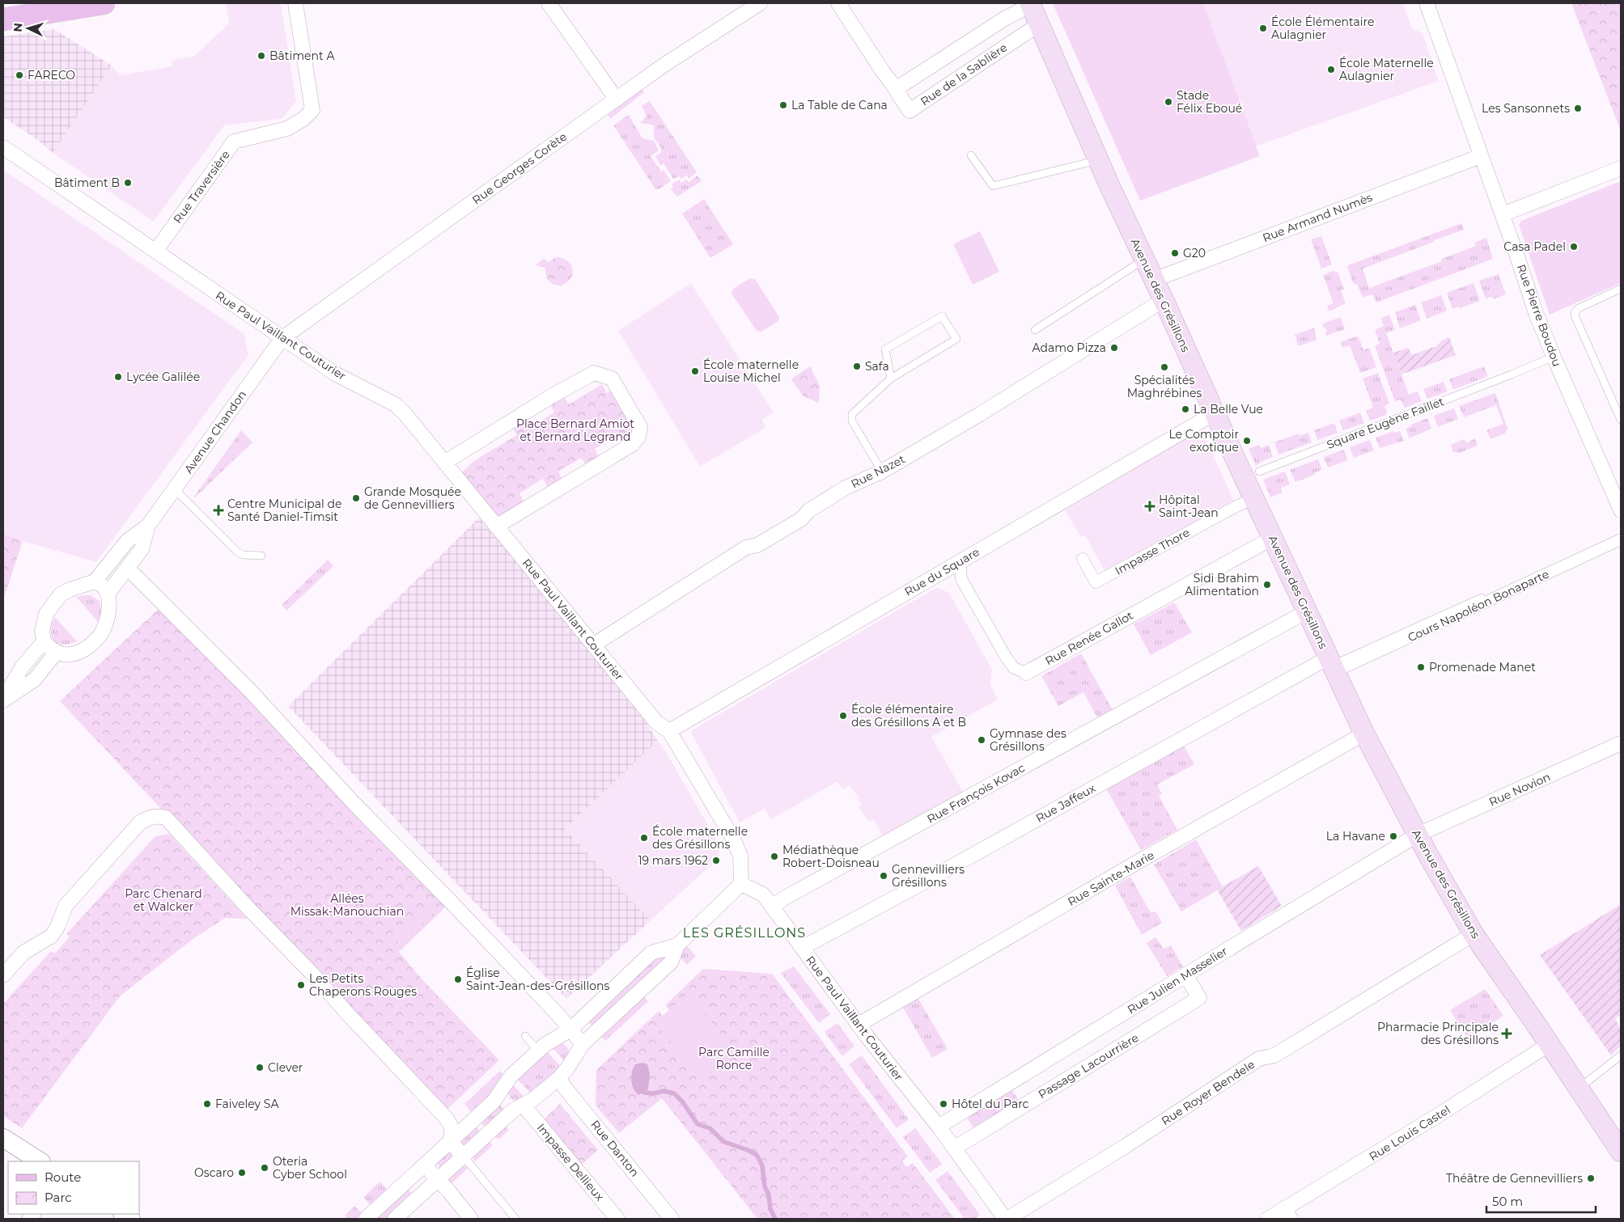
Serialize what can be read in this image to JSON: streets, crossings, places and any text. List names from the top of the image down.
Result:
{
  "streets": {
    "main road": ["Avenue des Grésillons"],
    "street": [
      "Rue de la Sablière",
      "Rue Georges Corète",
      "Rue Traversière",
      "Rue Armand Numès",
      "Rue Pierre Boudou",
      "Rue Paul Vaillant Couturier",
      "Avenue Chandon",
      "Rue Nazet",
      "Impasse Thore",
      "Rue du Square",
      "Cours Napoléon Bonaparte",
      "Rue Renée Gallot",
      "Rue Novion",
      "Rue François Kovac",
      "Rue Jaffeux",
      "Rue Sainte-Marie",
      "Rue Julien Masselier",
      "Passage Lacourrière",
      "Rue Royer Bendele",
      "Rue Louis Castel",
      "Rue Danton",
      "Impasse Dellieux"
    ],
    "lane": ["Square Eugène Faillet"]
  },
  "crossings": [
    ["Rue de la Sablière", "Avenue des Grésillons"],
    ["Rue Georges Corète", "Rue Paul Vaillant Couturier"],
    ["Rue Georges Corète", "Avenue Chandon"],
    ["Rue Traversière", "Rue Paul Vaillant Couturier"],
    ["Rue Armand Numès", "Avenue des Grésillons"],
    ["Rue Armand Numès", "Rue Pierre Boudou"],
    ["Avenue des Grésillons", "Rue Nazet"],
    ["Avenue des Grésillons", "Impasse Thore"],
    ["Avenue des Grésillons", "Rue du Square"],
    ["Avenue des Grésillons", "Cours Napoléon Bonaparte"],
    ["Avenue des Grésillons", "Rue Renée Gallot"],
    ["Avenue des Grésillons", "Rue Novion"],
    ["Avenue des Grésillons", "Rue François Kovac"],
    ["Avenue des Grésillons", "Rue Jaffeux"],
    ["Avenue des Grésillons", "Rue Sainte-Marie"],
    ["Avenue des Grésillons", "Rue Julien Masselier"],
    ["Avenue des Grésillons", "Rue Royer Bendele"],
    ["Avenue des Grésillons", "Rue Louis Castel"],
    ["Rue Pierre Boudou", "Square Eugène Faillet"],
    ["Rue Paul Vaillant Couturier", "Avenue Chandon"],
    ["Rue Paul Vaillant Couturier", "Rue Nazet"],
    ["Rue Paul Vaillant Couturier", "Rue du Square"],
    ["Rue Paul Vaillant Couturier", "Rue François Kovac"],
    ["Rue Paul Vaillant Couturier", "Rue Jaffeux"],
    ["Rue Paul Vaillant Couturier", "Rue Sainte-Marie"],
    ["Rue Paul Vaillant Couturier", "Rue Julien Masselier"],
    ["Rue Paul Vaillant Couturier", "Passage Lacourrière"],
    ["Rue Paul Vaillant Couturier", "Rue Royer Bendele"],
    ["Rue du Square", "Rue Renée Gallot"],
    ["Cours Napoléon Bonaparte", "Rue Jaffeux"],
    ["Rue Novion", "Rue Julien Masselier"],
    ["Rue Julien Masselier", "Passage Lacourrière"]
  ],
  "districts": ["LES GRÉSILLONS"],
  "parks": [
    "Place Bernard Amiot et Bernard Legrand",
    "Parc Chenard et Walcker",
    "Allées Missak-Manouchian",
    "Parc Camille Ronce"
  ],
  "places": {
    "other": [
      "École Élémentaire Aulagnier",
      "Bâtiment A",
      "École Maternelle Aulagnier",
      "FARECO",
      "Stade Félix Eboué",
      "La Table de Cana",
      "Les Sansonnets",
      "Bâtiment B",
      "Casa Padel",
      "G20",
      "Adamo Pizza",
      "Safa",
      "Spécialités Maghrébines",
      "École maternelle Louise Michel",
      "Lycée Galilée",
      "La Belle Vue",
      "Le Comptoir exotique",
      "Grande Mosquée de Gennevilliers",
      "Sidi Brahim Alimentation",
      "Promenade Manet",
      "École élémentaire des Grésillons A et B",
      "Gymnase des Grésillons",
      "La Havane",
      "École maternelle des Grésillons",
      "Médiathèque Robert-Doisneau",
      "19 mars 1962",
      "Gennevilliers Grésillons",
      "Église Saint-Jean-des-Grésillons",
      "Les Petits Chaperons Rouges",
      "Clever",
      "Faiveley SA",
      "Hôtel du Parc",
      "Oteria Cyber School",
      "Oscaro",
      "Théâtre de Gennevilliers"
    ],
    "health": ["Hôpital Saint-Jean", "Centre Municipal de Santé Daniel-Timsit", "Pharmacie Principale des Grésillons"]
  },
  "legend": ["Route", "Parc"],
  "scale_bar": "50 m",
  "north": "left"
}
